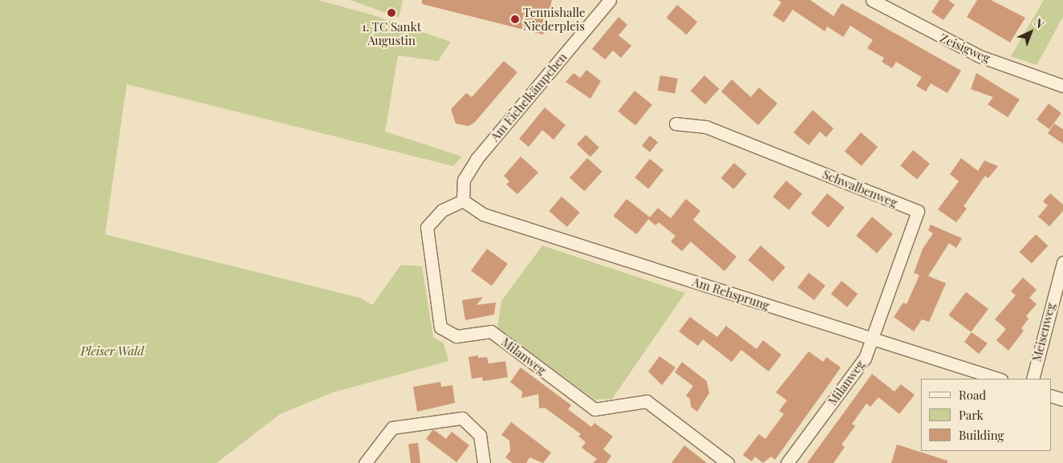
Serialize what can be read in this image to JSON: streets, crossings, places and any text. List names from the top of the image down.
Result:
{
  "streets": {
    "street": [
      "Zeisigweg",
      "Am Eichelkämpchen",
      "Schwalbenweg",
      "Am Rehsprung",
      "Meisenweg",
      "Milanweg"
    ]
  },
  "crossings": [
    ["Am Eichelkämpchen", "Am Rehsprung"],
    ["Am Eichelkämpchen", "Milanweg"],
    ["Schwalbenweg", "Am Rehsprung"],
    ["Schwalbenweg", "Milanweg"],
    ["Am Rehsprung", "Milanweg"]
  ],
  "parks": ["Pleiser Wald"],
  "places": ["1. TC Sankt Augustin", "Tennishalle Niederpleis"],
  "legend": ["Road", "Park", "Building"],
  "north": "top right"
}
